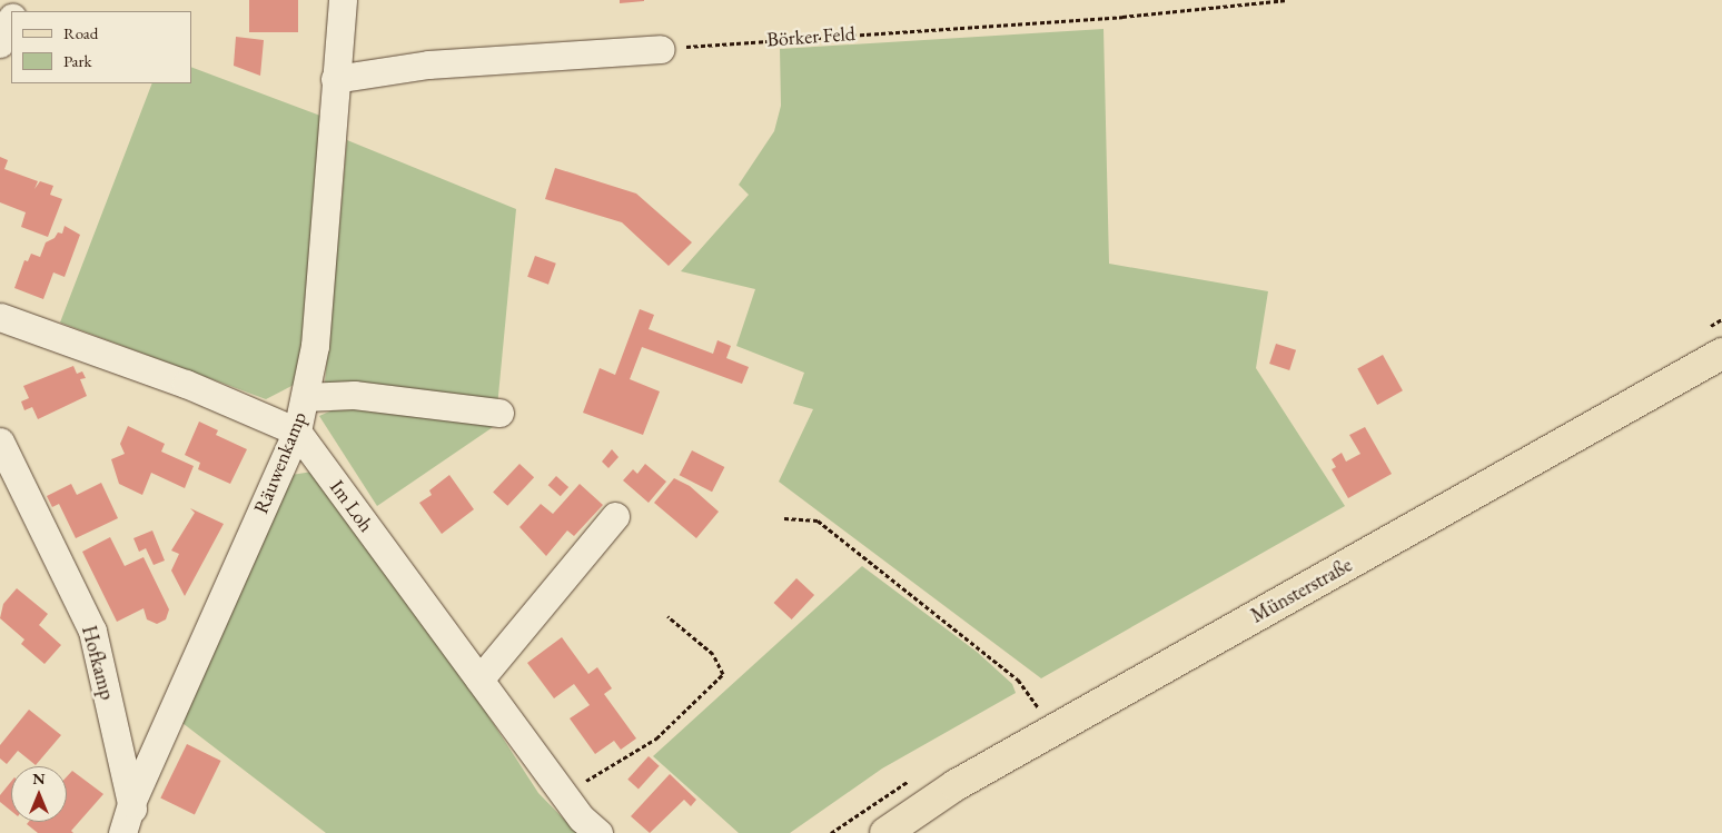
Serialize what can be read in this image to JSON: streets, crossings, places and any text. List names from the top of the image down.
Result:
{
  "streets": {
    "main road": ["Münsterstraße"],
    "street": ["Räuwenkamp", "Im Loh", "Hofkamp"],
    "path": ["Börker Feld"]
  },
  "crossings": [
    ["Räuwenkamp", "Im Loh"],
    ["Räuwenkamp", "Hofkamp"]
  ],
  "legend": ["Road", "Park"],
  "north": "top"
}
